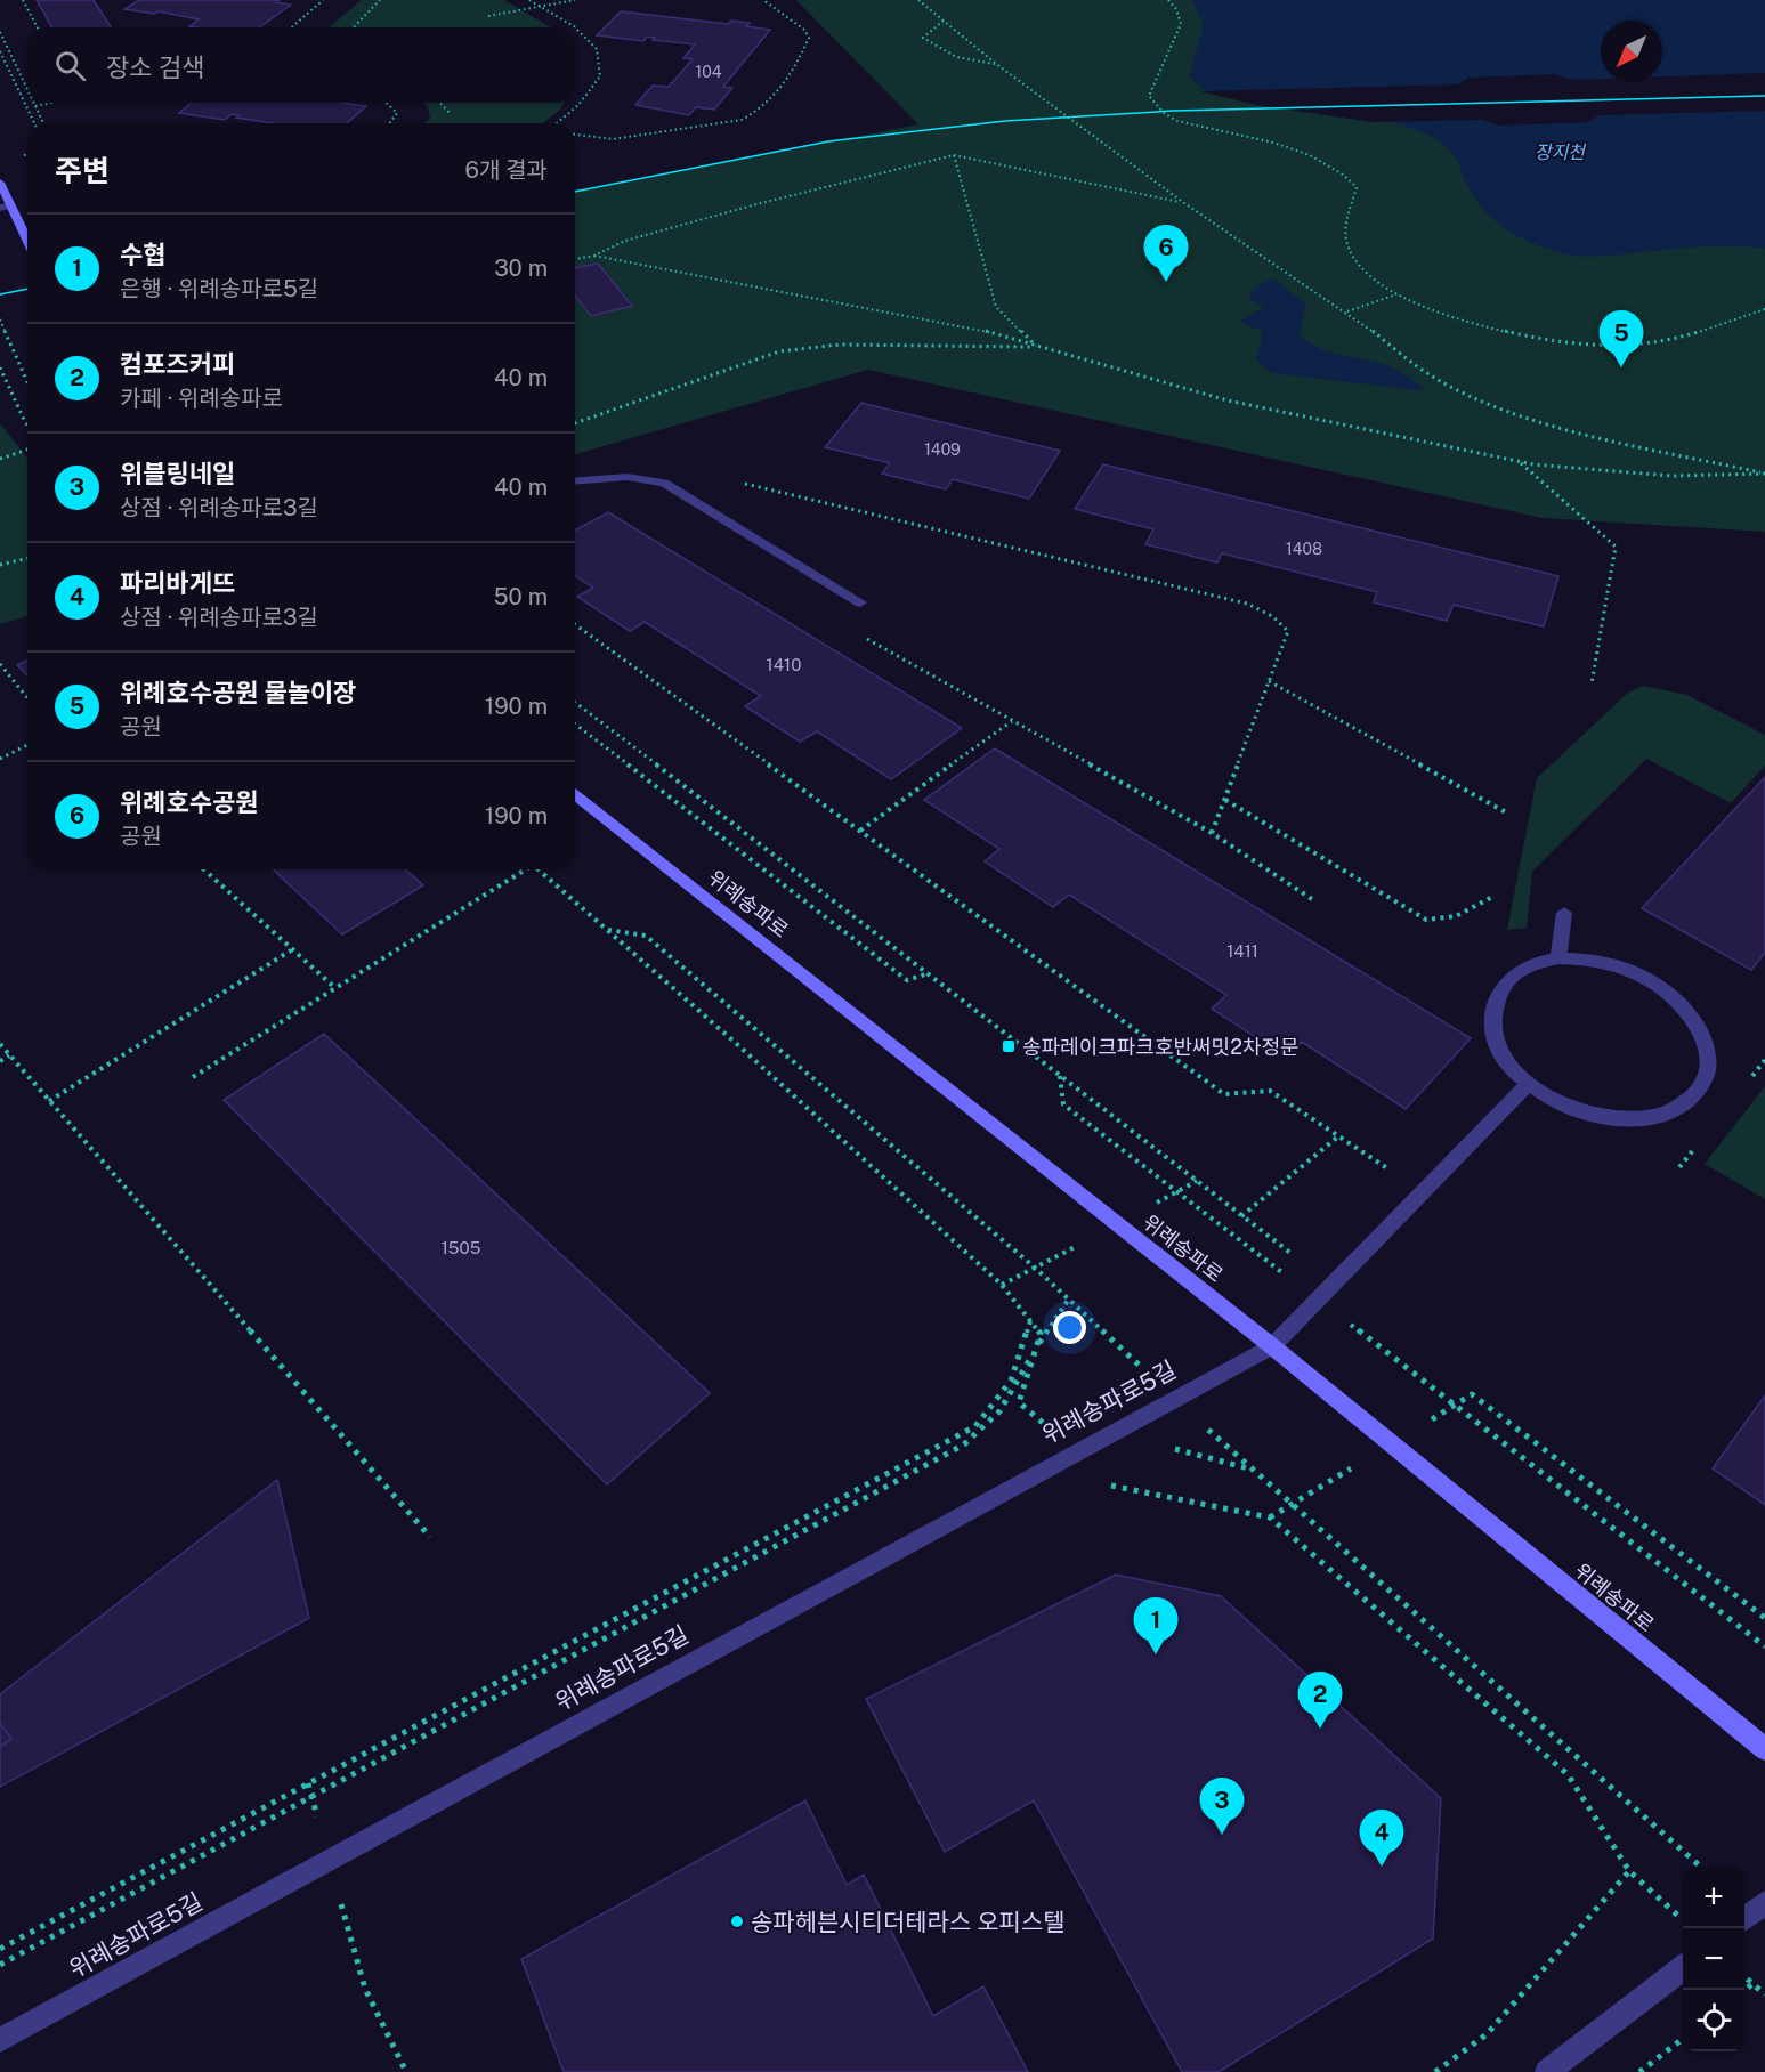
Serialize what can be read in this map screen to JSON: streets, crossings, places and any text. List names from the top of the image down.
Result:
{
  "streets": {
    "main road": ["위례송파로"],
    "street": ["위례송파로5길"]
  },
  "crossings": [
    ["위례송파로", "위례송파로5길"]
  ],
  "water": ["장지천"],
  "places": {
    "transit": ["송파레이크파크호반써밋2차정문"],
    "other": ["송파헤븐시티더테라스 오피스텔"]
  },
  "house_numbers": [
    "104",
    "1409",
    "1408",
    "1410",
    "1411",
    "1505"
  ],
  "north": "bottom left",
  "page": {
    "search": "장소 검색",
    "heading": ["주변", "6개 결과"],
    "list": [
      {
        "mark": "1",
        "name": "수협",
        "note": "은행 · 위례송파로5길",
        "value": "30 m"
      },
      {
        "mark": "2",
        "name": "컴포즈커피",
        "note": "카페 · 위례송파로",
        "value": "40 m"
      },
      {
        "mark": "3",
        "name": "위블링네일",
        "note": "상점 · 위례송파로3길",
        "value": "40 m"
      },
      {
        "mark": "4",
        "name": "파리바게뜨",
        "note": "상점 · 위례송파로3길",
        "value": "50 m"
      },
      {
        "mark": "5",
        "name": "위례호수공원 물놀이장",
        "note": "공원",
        "value": "190 m"
      },
      {
        "mark": "6",
        "name": "위례호수공원",
        "note": "공원",
        "value": "190 m"
      }
    ],
    "pins": [
      "6",
      "5",
      "1",
      "2",
      "3",
      "4"
    ],
    "map_buttons": ["+", "−"]
  }
}
